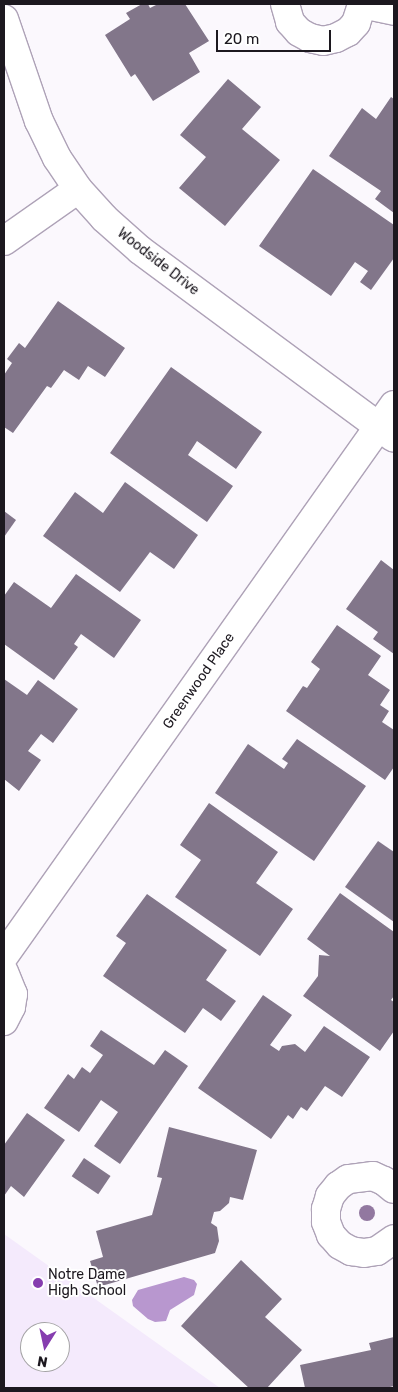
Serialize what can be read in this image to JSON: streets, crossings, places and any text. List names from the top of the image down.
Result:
{
  "streets": {
    "street": ["Woodside Drive", "Greenwood Place"]
  },
  "crossings": [
    ["Woodside Drive", "Greenwood Place"]
  ],
  "places": ["Notre Dame High School"],
  "scale_bar": "20 m",
  "north": "bottom"
}
